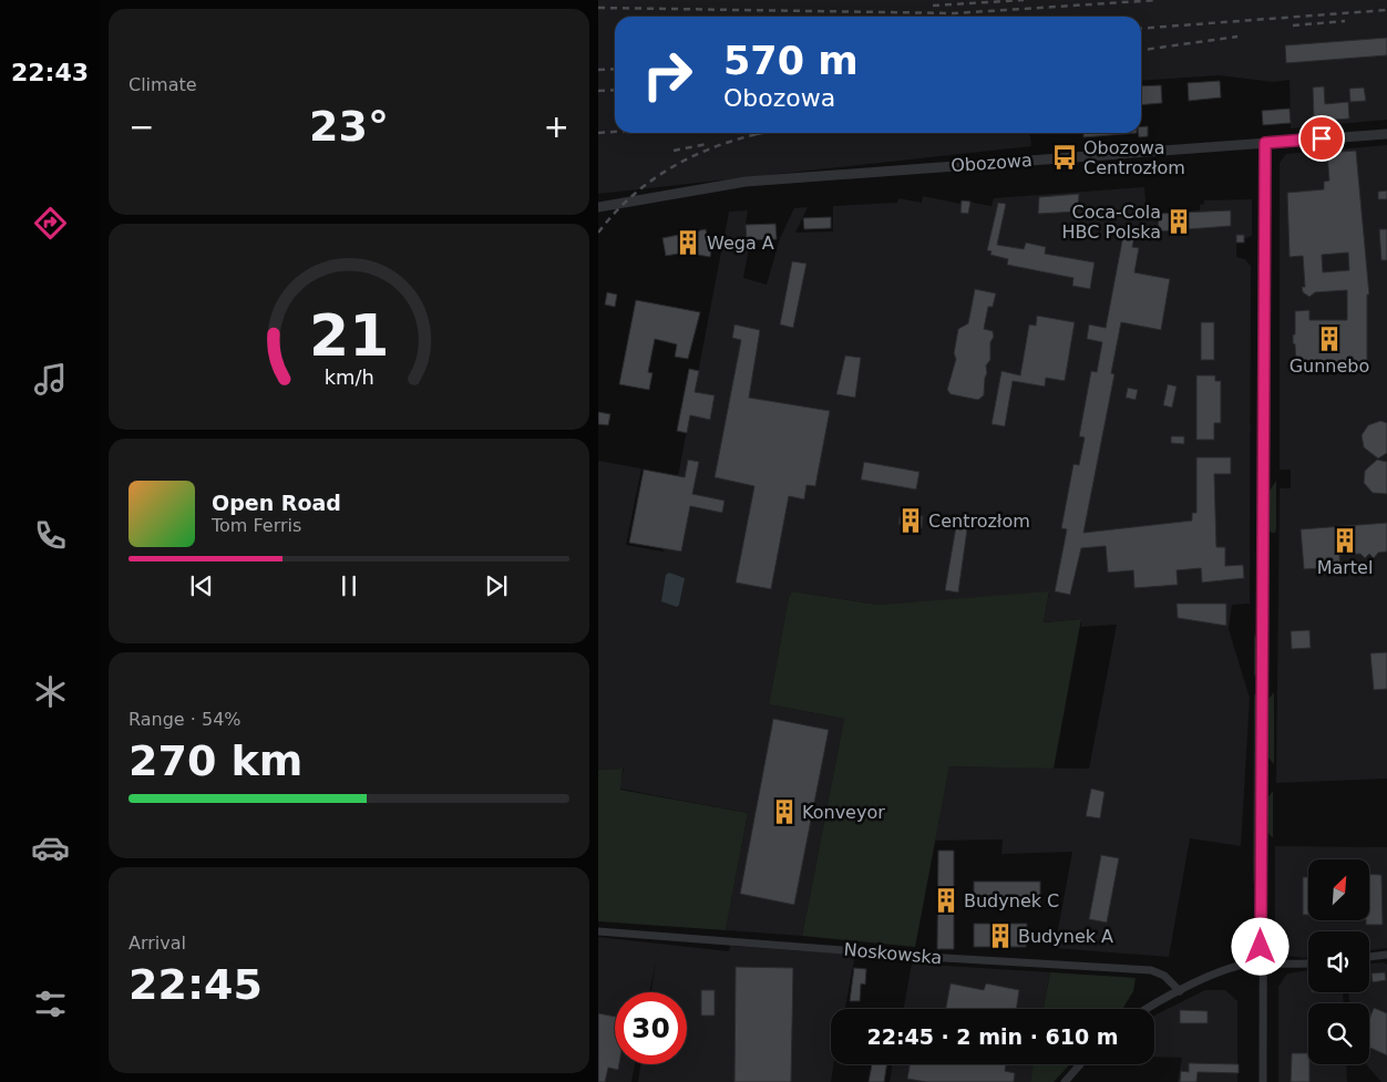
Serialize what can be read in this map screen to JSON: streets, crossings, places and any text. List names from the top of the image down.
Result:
{
  "streets": {
    "street": ["Obozowa", "Noskowska"]
  },
  "places": {
    "bus stop": ["Obozowa Centrozłom"],
    "building": [
      "Coca-Cola HBC Polska",
      "Wega A",
      "Gunnebo",
      "Centrozłom",
      "Martel",
      "Konveyor",
      "Budynek C",
      "Budynek A"
    ]
  },
  "north": "top right",
  "page": {
    "tabs": "22:43",
    "tile": [
      "Climate",
      ["Range · 54%", "270 km"],
      ["Arrival", "22:45"]
    ],
    "turn": ["570 m", "Obozowa"],
    "heat": ["−", "23°", "+"],
    "song": ["Open Road", "Tom Ferris"],
    "limit": "30",
    "trip": "22:45 · 2 min · 610 m",
    "gauge": ["21", "km/h"]
  }
}
